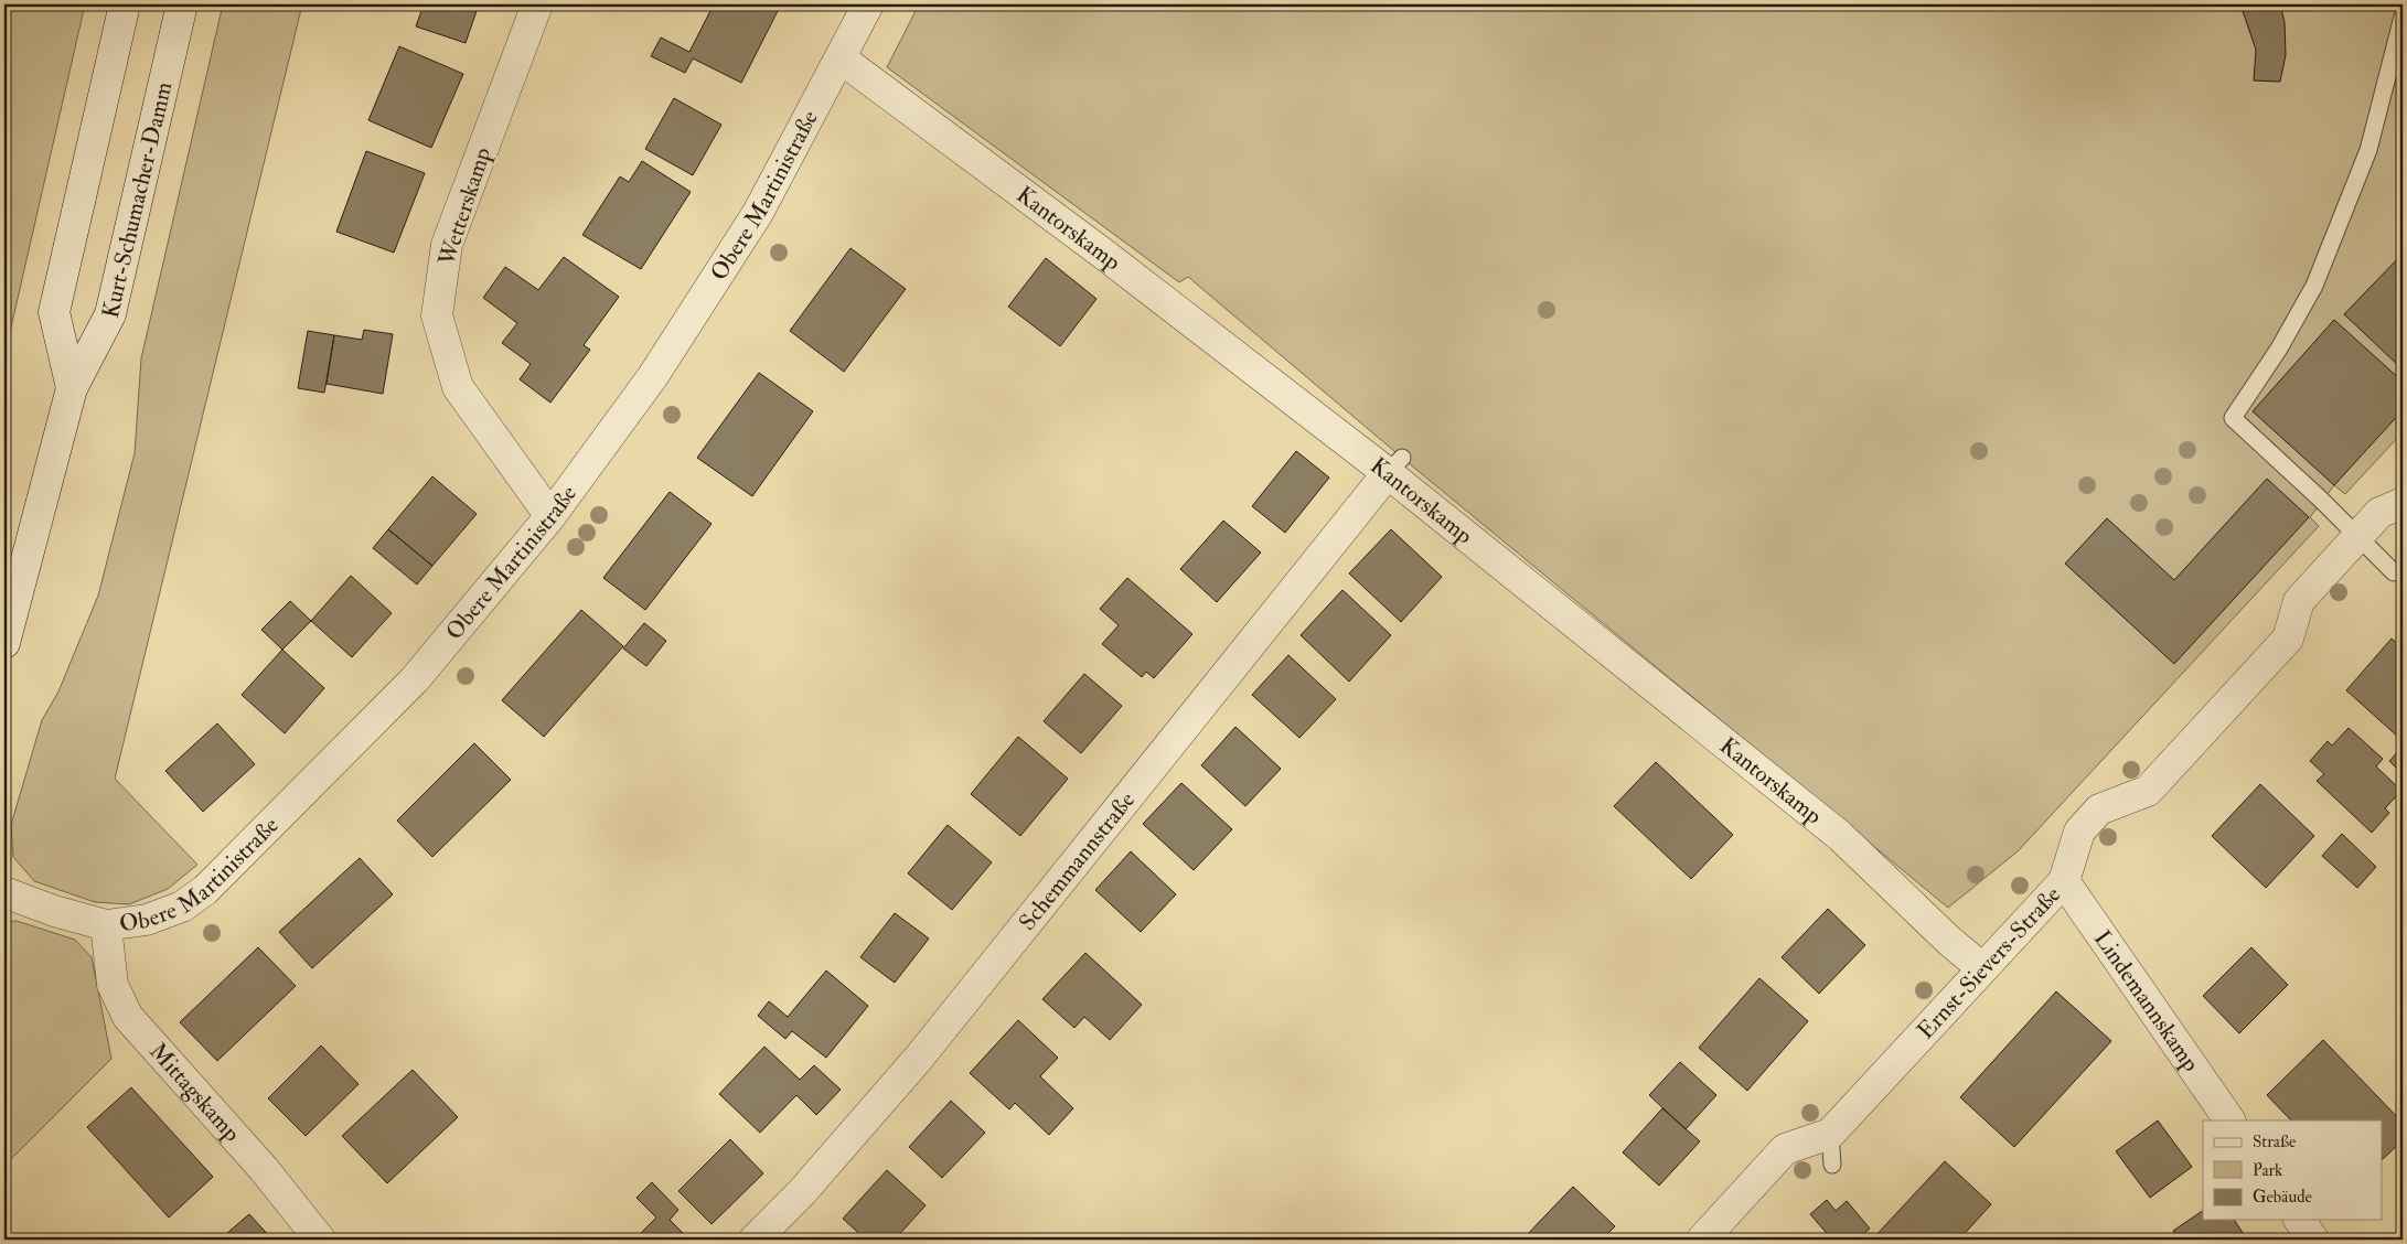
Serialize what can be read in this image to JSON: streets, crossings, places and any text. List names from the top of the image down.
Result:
{
  "streets": {
    "street": [
      "Obere Martinistraße",
      "Kurt-Schumacher-Damm",
      "Wetterskamp",
      "Kantorskamp",
      "Schemmannstraße",
      "Ernst-Sievers-Straße",
      "Lindemannskamp",
      "Mittagskamp"
    ]
  },
  "crossings": [
    ["Obere Martinistraße", "Wetterskamp"],
    ["Obere Martinistraße", "Kantorskamp"],
    ["Obere Martinistraße", "Mittagskamp"],
    ["Kantorskamp", "Schemmannstraße"],
    ["Kantorskamp", "Ernst-Sievers-Straße"],
    ["Ernst-Sievers-Straße", "Lindemannskamp"]
  ],
  "legend": ["Straße", "Park", "Gebäude"]
}
